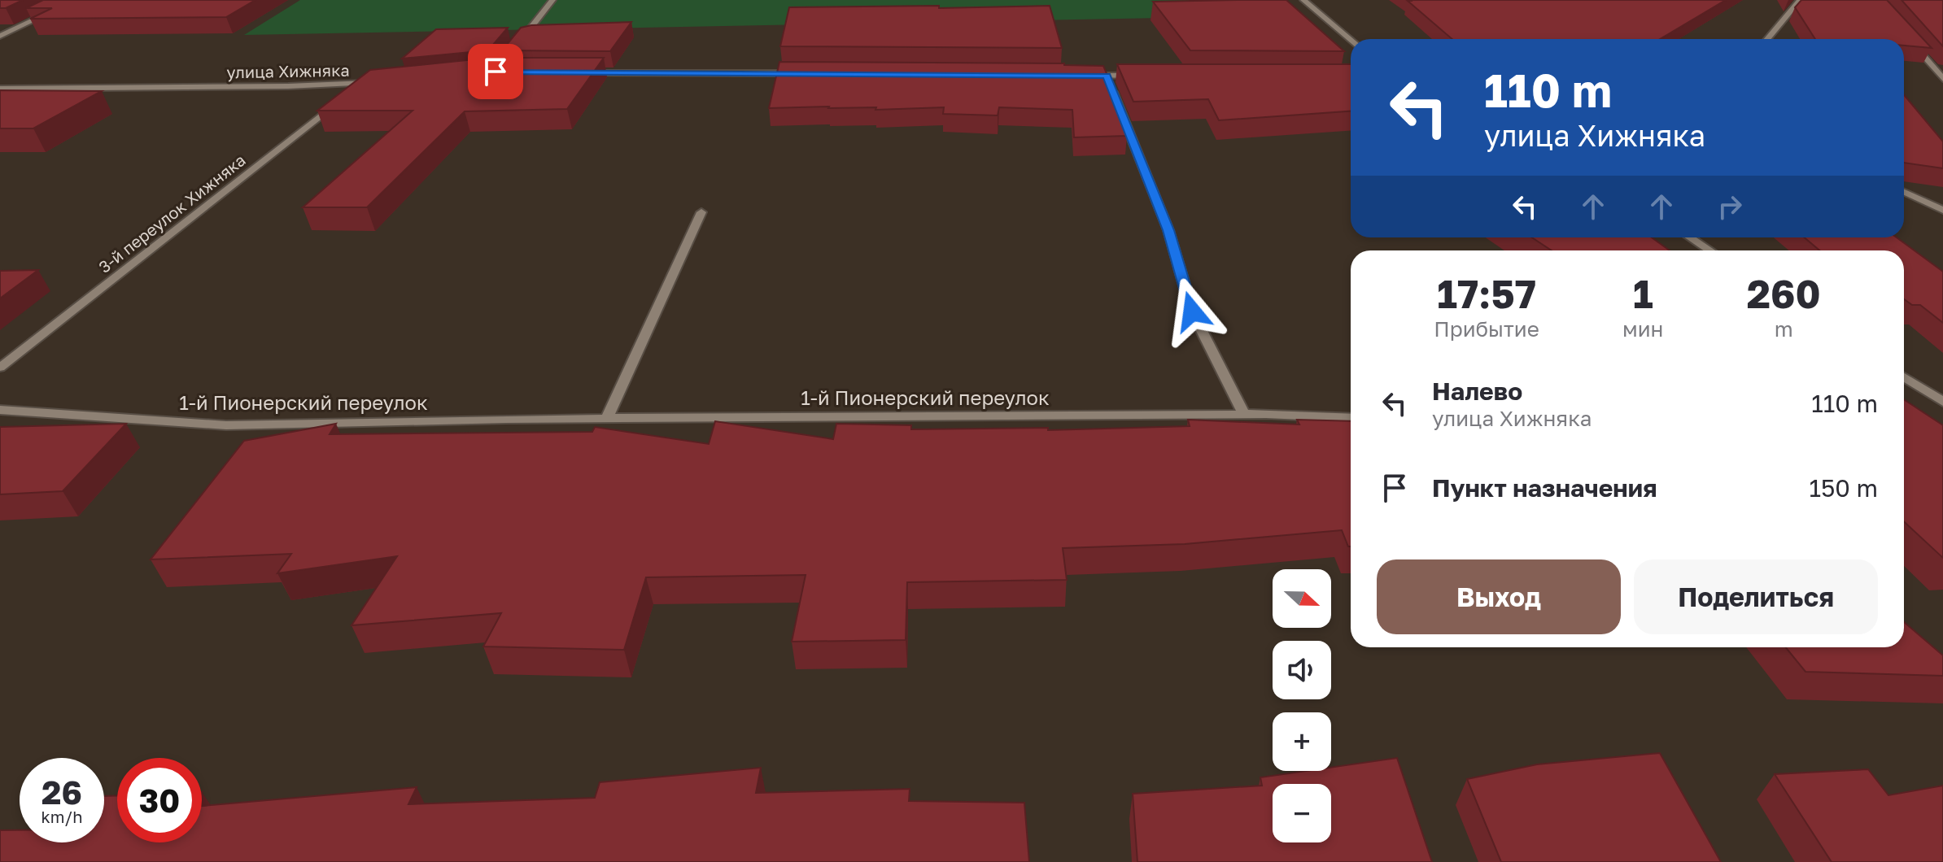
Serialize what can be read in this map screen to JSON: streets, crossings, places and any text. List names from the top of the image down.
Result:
{
  "streets": {
    "street": ["улица Хижняка", "3-й переулок Хижняка", "1-й Пионерский переулок"]
  },
  "north": "right",
  "page": {
    "turn": ["110 m", "улица Хижняка"],
    "eta": [
      "17:57",
      "Прибытие",
      "1",
      "мин",
      "260",
      "m"
    ],
    "list": [
      {
        "name": "Налево",
        "note": "улица Хижняка",
        "value": "110 m"
      },
      {
        "name": "Пункт назначения",
        "value": "150 m"
      }
    ],
    "buttons": ["Выход", "Поделиться"],
    "map_buttons": ["+", "−"],
    "speed": "26 km/h",
    "limit": "30"
  }
}
